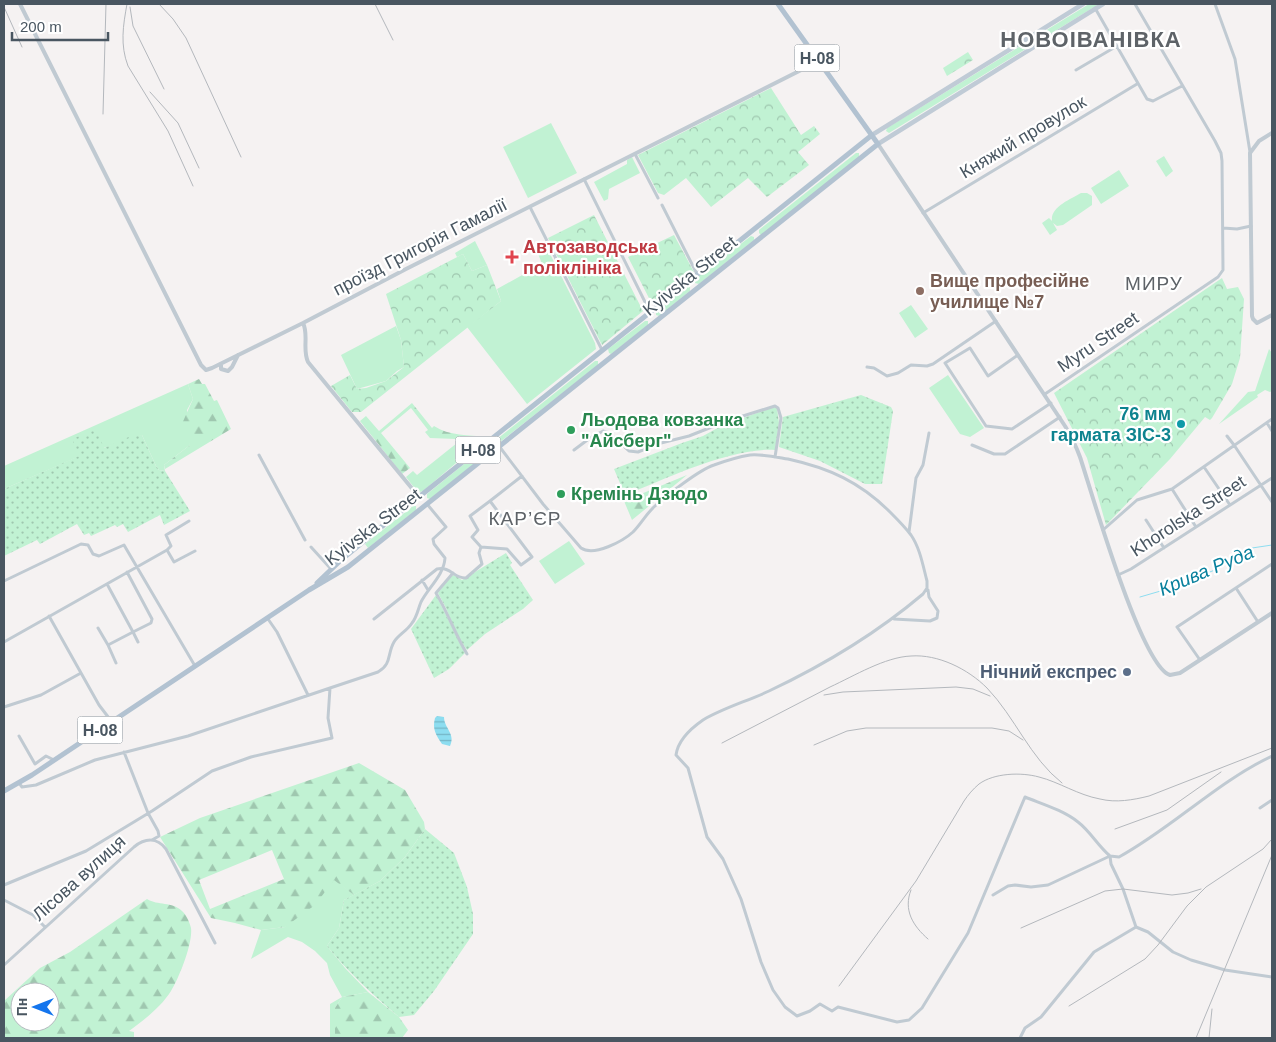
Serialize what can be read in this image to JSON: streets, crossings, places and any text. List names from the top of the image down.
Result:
{
  "streets": {
    "main road": ["Н-08", "Kyivska Street"],
    "street": [
      "Княжий провулок",
      "проїзд Григорія Гамалії",
      "Myru Street",
      "Khorolska Street",
      "Лісова вулиця"
    ]
  },
  "crossings": [
    ["Н-08", "Kyivska Street"],
    ["проїзд Григорія Гамалії", "Kyivska Street"]
  ],
  "districts": ["НОВОІВАНІВКА", "МИРУ", "КАР’ЄР"],
  "water": ["Крива Руда"],
  "places": {
    "health": ["Автозаводська поліклініка"],
    "other": [
      "Вище професійне училище №7",
      "76 мм гармата ЗІС-3",
      "Льодова ковзанка \"Айсберг\"",
      "Кремінь Дзюдо",
      "Нічний експрес"
    ]
  },
  "scale_bar": "200 m",
  "north": "left"
}
